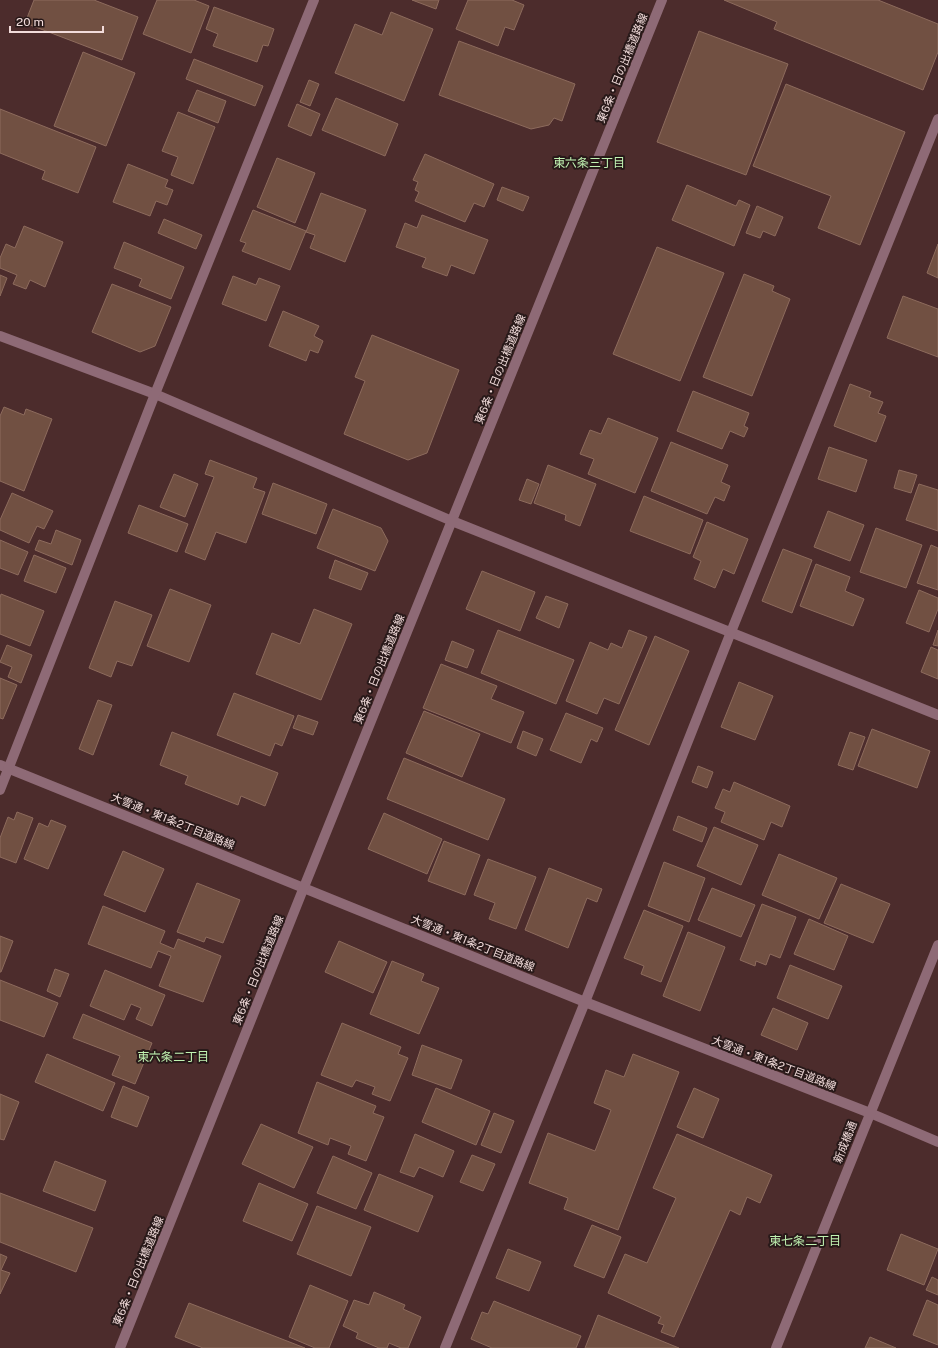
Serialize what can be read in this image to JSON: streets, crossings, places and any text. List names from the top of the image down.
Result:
{
  "streets": {
    "street": ["東6条・日の出橋道路線", "大雪通・東1条2丁目道路線", "新成橋通"]
  },
  "crossings": [
    ["東6条・日の出橋道路線", "大雪通・東1条2丁目道路線"],
    ["大雪通・東1条2丁目道路線", "新成橋通"]
  ],
  "districts": ["東六条三丁目", "東六条二丁目", "東七条二丁目"],
  "scale_bar": "20 m"
}
